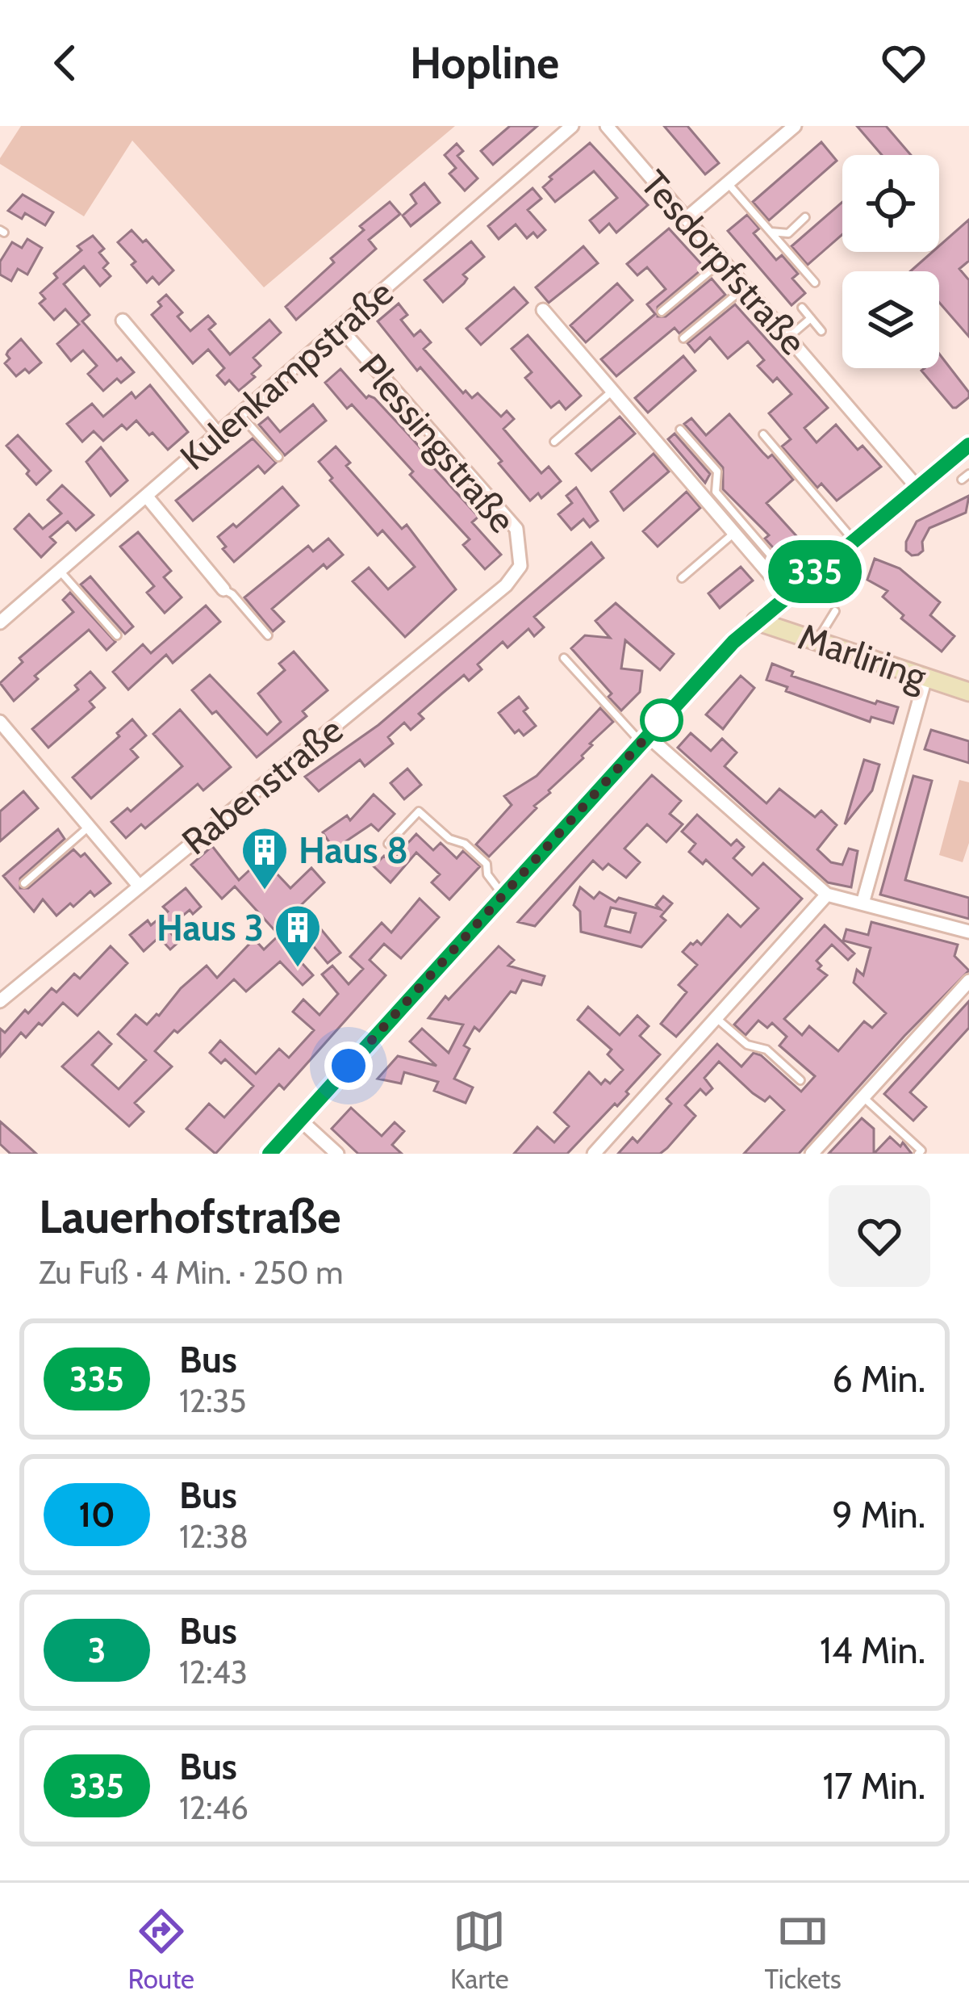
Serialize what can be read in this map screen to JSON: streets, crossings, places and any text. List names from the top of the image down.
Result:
{
  "streets": {
    "main road": ["Marliring"],
    "street": [
      "Tesdorpfstraße",
      "Kulenkampstraße",
      "Plessingstraße",
      "Rabenstraße"
    ]
  },
  "crossings": [
    ["Kulenkampstraße", "Plessingstraße"],
    ["Plessingstraße", "Rabenstraße"]
  ],
  "places": {
    "building": ["Haus 8", "Haus 3"]
  },
  "lines": ["bus line 335"],
  "page": {
    "header": "Hopline",
    "on_map": "335",
    "heading": ["Lauerhofstraße", "Zu Fuß · 4 Min. · 250 m"],
    "list": [
      {
        "mark": "335",
        "name": "Bus",
        "note": "12:35",
        "value": "6 Min."
      },
      {
        "mark": "10",
        "name": "Bus",
        "note": "12:38",
        "value": "9 Min."
      },
      {
        "mark": "3",
        "name": "Bus",
        "note": "12:43",
        "value": "14 Min."
      },
      {
        "mark": "335",
        "name": "Bus",
        "note": "12:46",
        "value": "17 Min."
      }
    ],
    "tabs": ["Route", "Karte", "Tickets"]
  }
}
